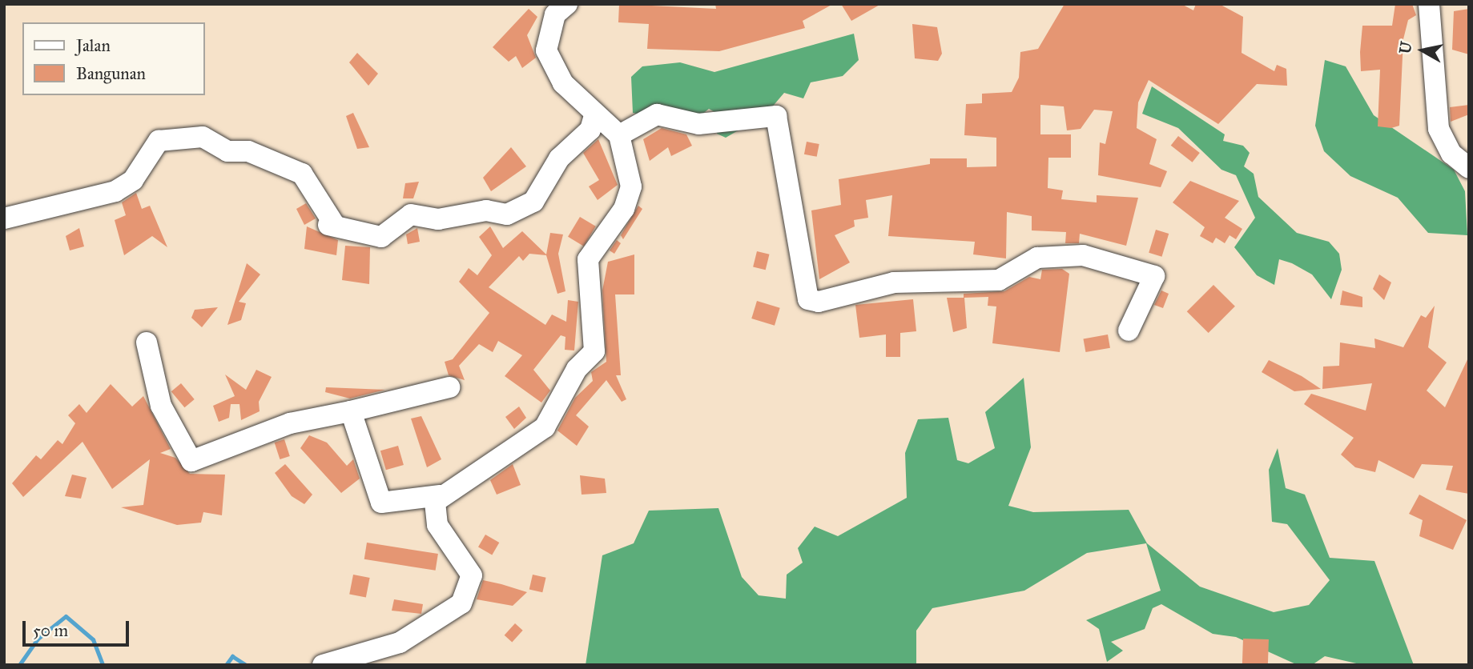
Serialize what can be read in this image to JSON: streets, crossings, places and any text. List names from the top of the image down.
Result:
{
  "legend": ["Jalan", "Bangunan"],
  "scale_bar": "50 m",
  "north": "left"
}
